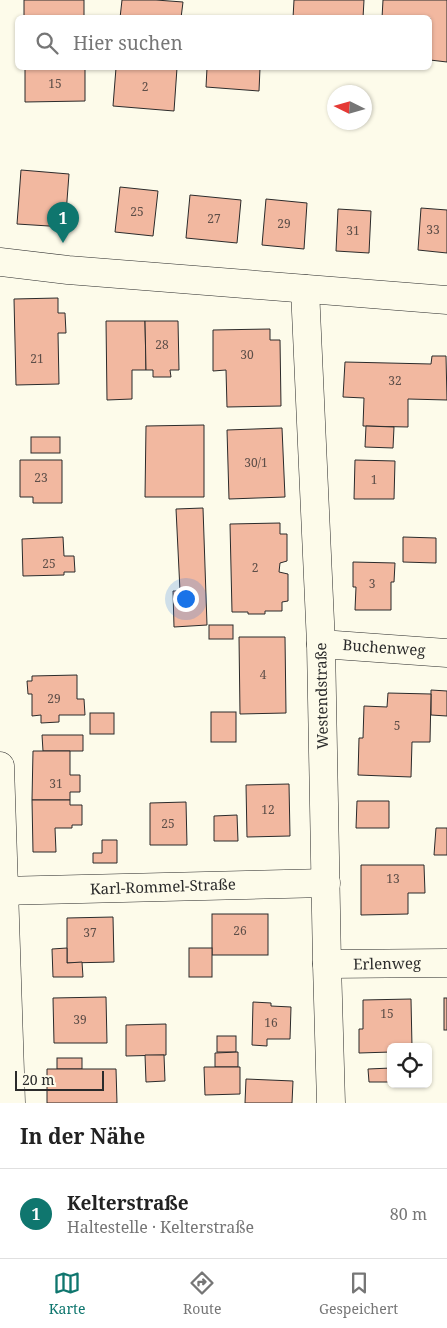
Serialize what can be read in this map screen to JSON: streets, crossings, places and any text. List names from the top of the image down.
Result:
{
  "streets": {
    "street": [
      "Buchenweg",
      "Westendstraße",
      "Karl-Rommel-Straße",
      "Erlenweg"
    ]
  },
  "crossings": [
    ["Buchenweg", "Westendstraße"],
    ["Westendstraße", "Karl-Rommel-Straße"],
    ["Westendstraße", "Erlenweg"]
  ],
  "house_numbers": [
    "15",
    "2",
    "25",
    "27",
    "29",
    "33",
    "31",
    "28",
    "30",
    "21",
    "32",
    "30/1",
    "23",
    "1",
    "25",
    "2",
    "3",
    "4",
    "29",
    "5",
    "31",
    "12",
    "25",
    "13",
    "26",
    "37",
    "15",
    "39",
    "16"
  ],
  "scale_bar": "20 m",
  "north": "left",
  "page": {
    "search": "Hier suchen",
    "pins": "1",
    "scale": "20 m",
    "heading": "In der Nähe",
    "list": [
      {
        "mark": "1",
        "name": "Kelterstraße",
        "note": "Haltestelle · Kelterstraße",
        "value": "80 m"
      }
    ],
    "nav": ["Karte", "Route", "Gespeichert"]
  }
}
